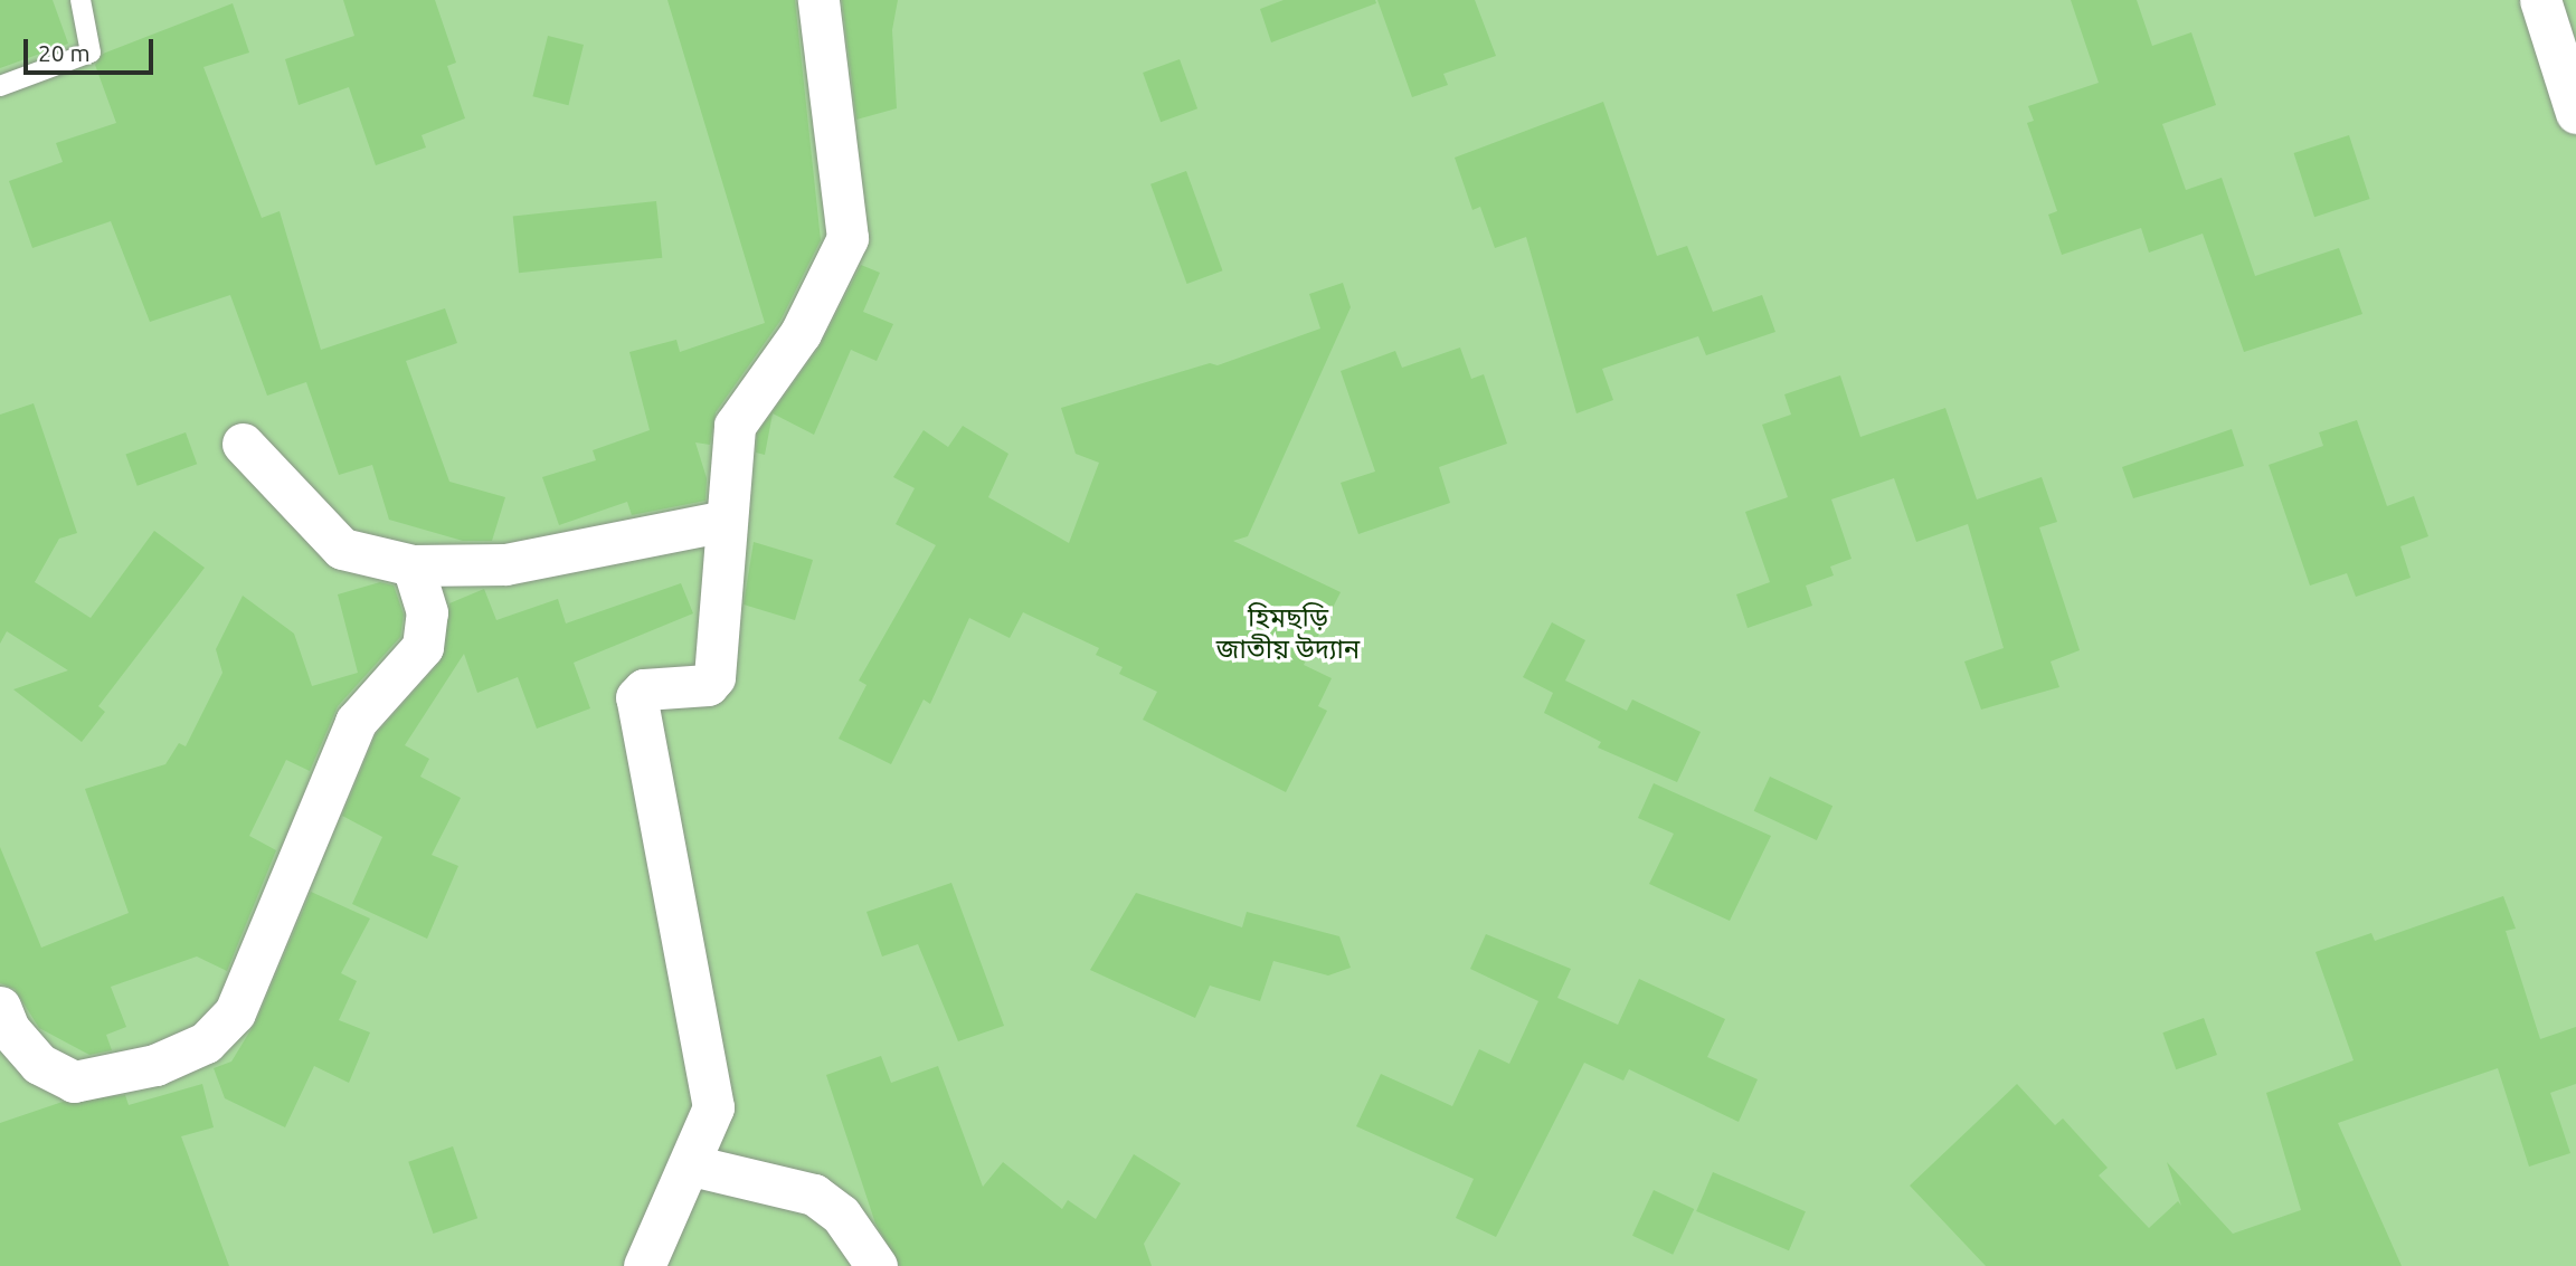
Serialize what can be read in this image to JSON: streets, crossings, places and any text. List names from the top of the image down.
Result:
{
  "parks": ["হিমছড়ি জাতীয় উদ্যান"],
  "scale_bar": "20 m"
}
